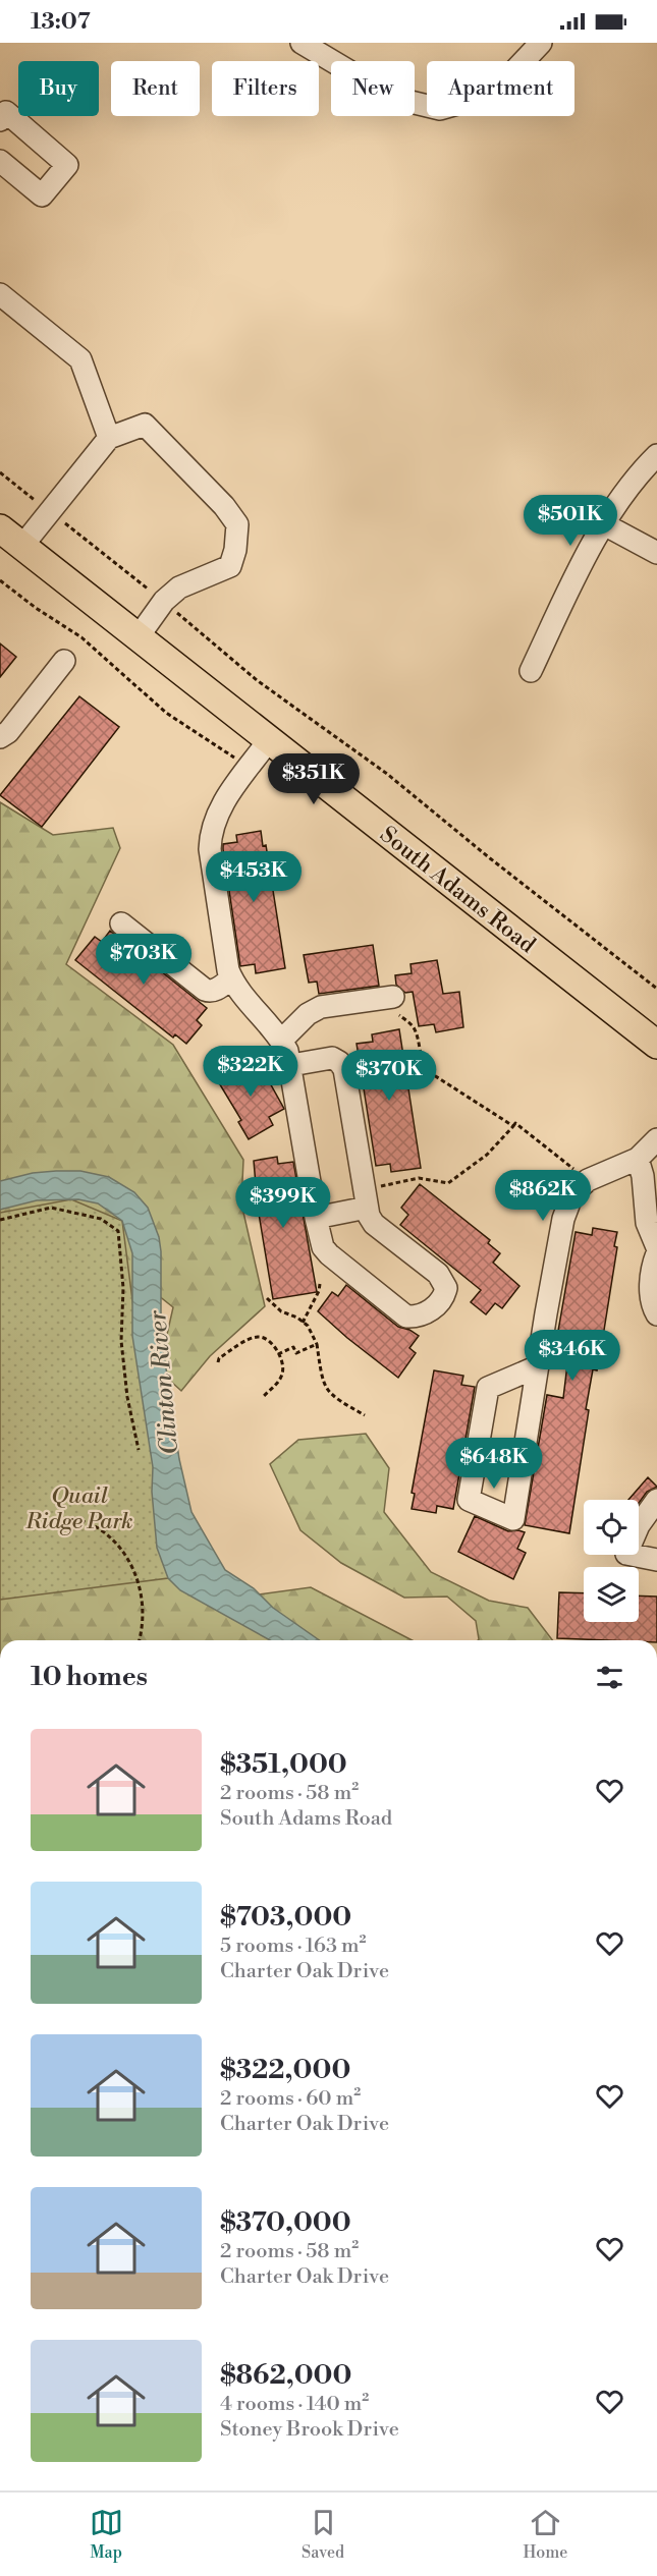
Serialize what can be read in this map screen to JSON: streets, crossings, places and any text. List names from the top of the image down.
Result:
{
  "streets": {
    "main road": ["South Adams Road"]
  },
  "water": ["Clinton River"],
  "parks": ["Quail Ridge Park"],
  "page": {
    "status": "13:07",
    "chip": [
      "Buy",
      "Rent",
      "Filters",
      "New",
      "Apartment"
    ],
    "price": [
      "$501K",
      "$351K",
      "$453K",
      "$703K",
      "$322K",
      "$370K",
      "$862K",
      "$399K",
      "$346K",
      "$648K"
    ],
    "heading": "10 homes",
    "list": [
      {
        "name": "$351,000",
        "note": "2 rooms · 58 m² · South Adams Road"
      },
      {
        "name": "$703,000",
        "note": "5 rooms · 163 m² · Charter Oak Drive"
      },
      {
        "name": "$322,000",
        "note": "2 rooms · 60 m² · Charter Oak Drive"
      },
      {
        "name": "$370,000",
        "note": "2 rooms · 58 m² · Charter Oak Drive"
      },
      {
        "name": "$862,000",
        "note": "4 rooms · 140 m² · Stoney Brook Drive"
      }
    ],
    "tabs": ["Map", "Saved", "Home"]
  }
}
